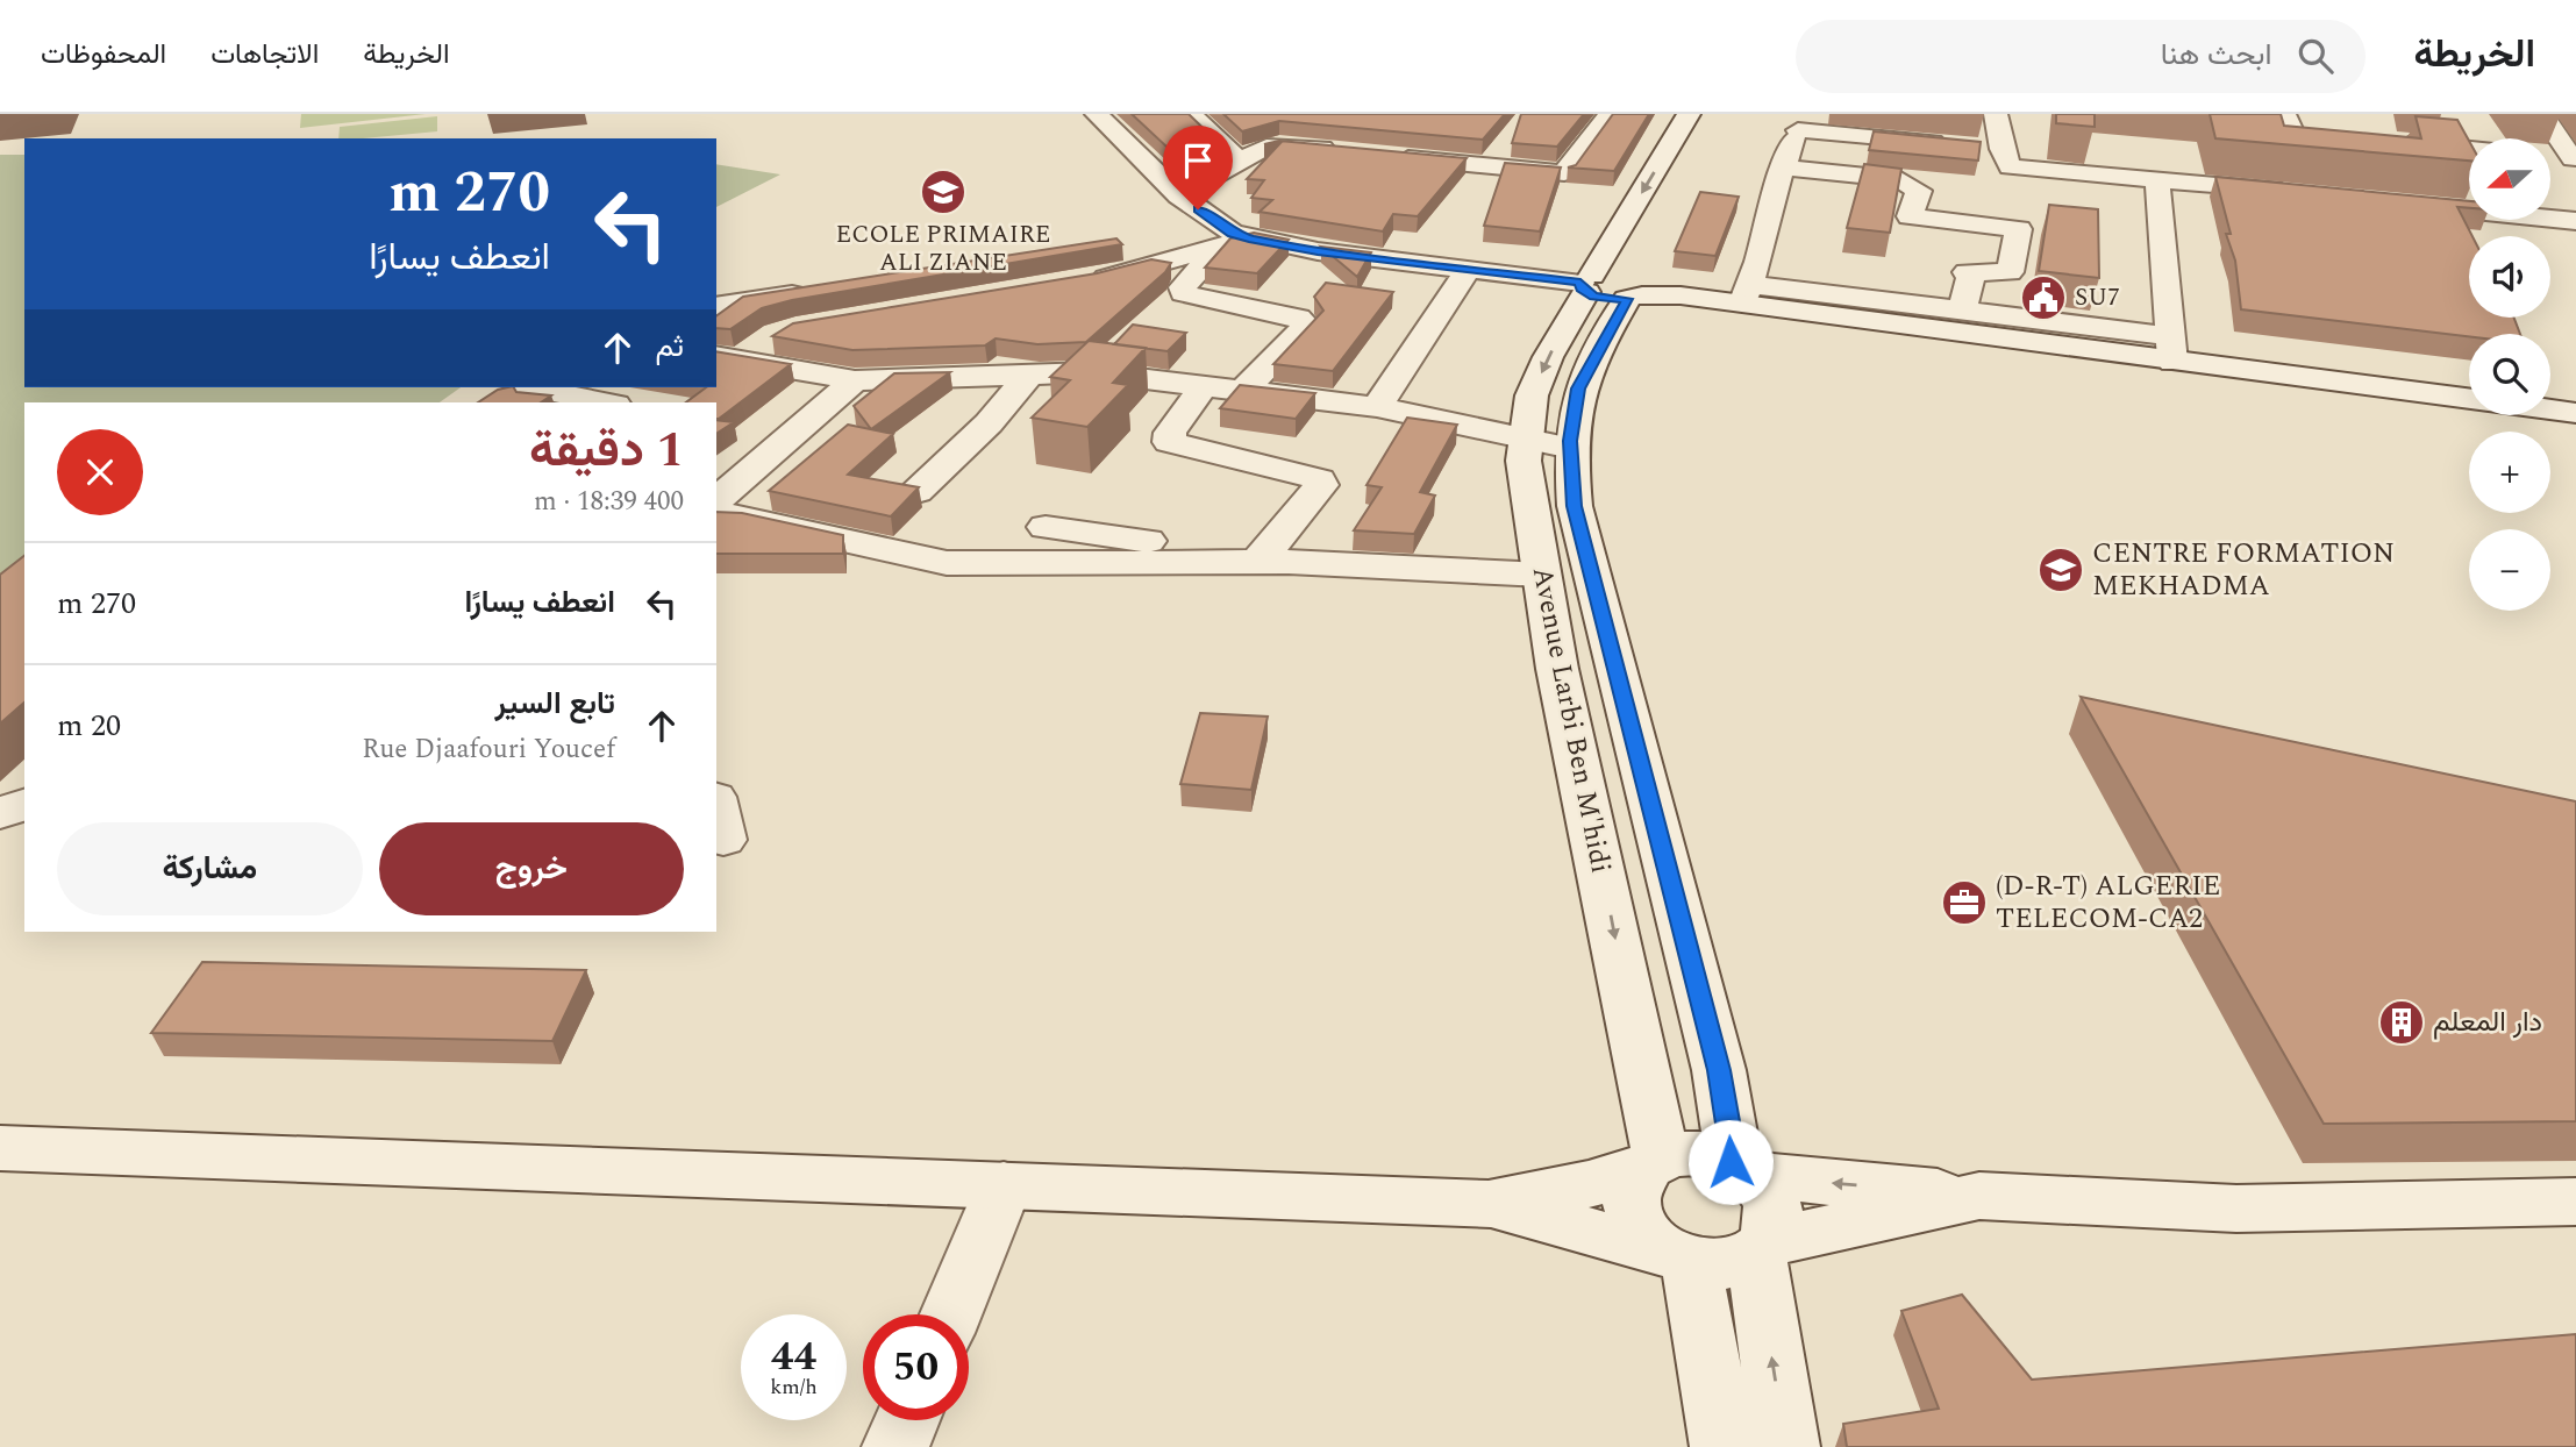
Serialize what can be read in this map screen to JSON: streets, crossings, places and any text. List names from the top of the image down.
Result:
{
  "streets": {
    "street": ["Avenue Larbi Ben M'hidi"]
  },
  "places": {
    "school or university": ["ECOLE PRIMAIRE ALI ZIANE", "CENTRE FORMATION MEKHADMA"],
    "public building": ["SU7"],
    "office": ["(D-R-T) ALGERIE TELECOM-CA2"],
    "building": ["دار المعلم"]
  },
  "north": "left",
  "page": {
    "header": "الخريطة",
    "search": "ابحث هنا",
    "nav": ["الخريطة", "الاتجاهات", "المحفوظات"],
    "map_buttons": ["+", "−"],
    "turn": ["270 m", "انعطف يسارًا"],
    "then": "ثم",
    "heading": ["1 دقيقة", "400 m · 18:39"],
    "list": [
      {
        "name": "انعطف يسارًا",
        "value": "270 m"
      },
      {
        "name": "تابع السير",
        "note": "Rue Djaafouri Youcef",
        "value": "20 m"
      }
    ],
    "buttons": ["خروج", "مشاركة"],
    "speed": "44 km/h",
    "limit": "50"
  }
}
